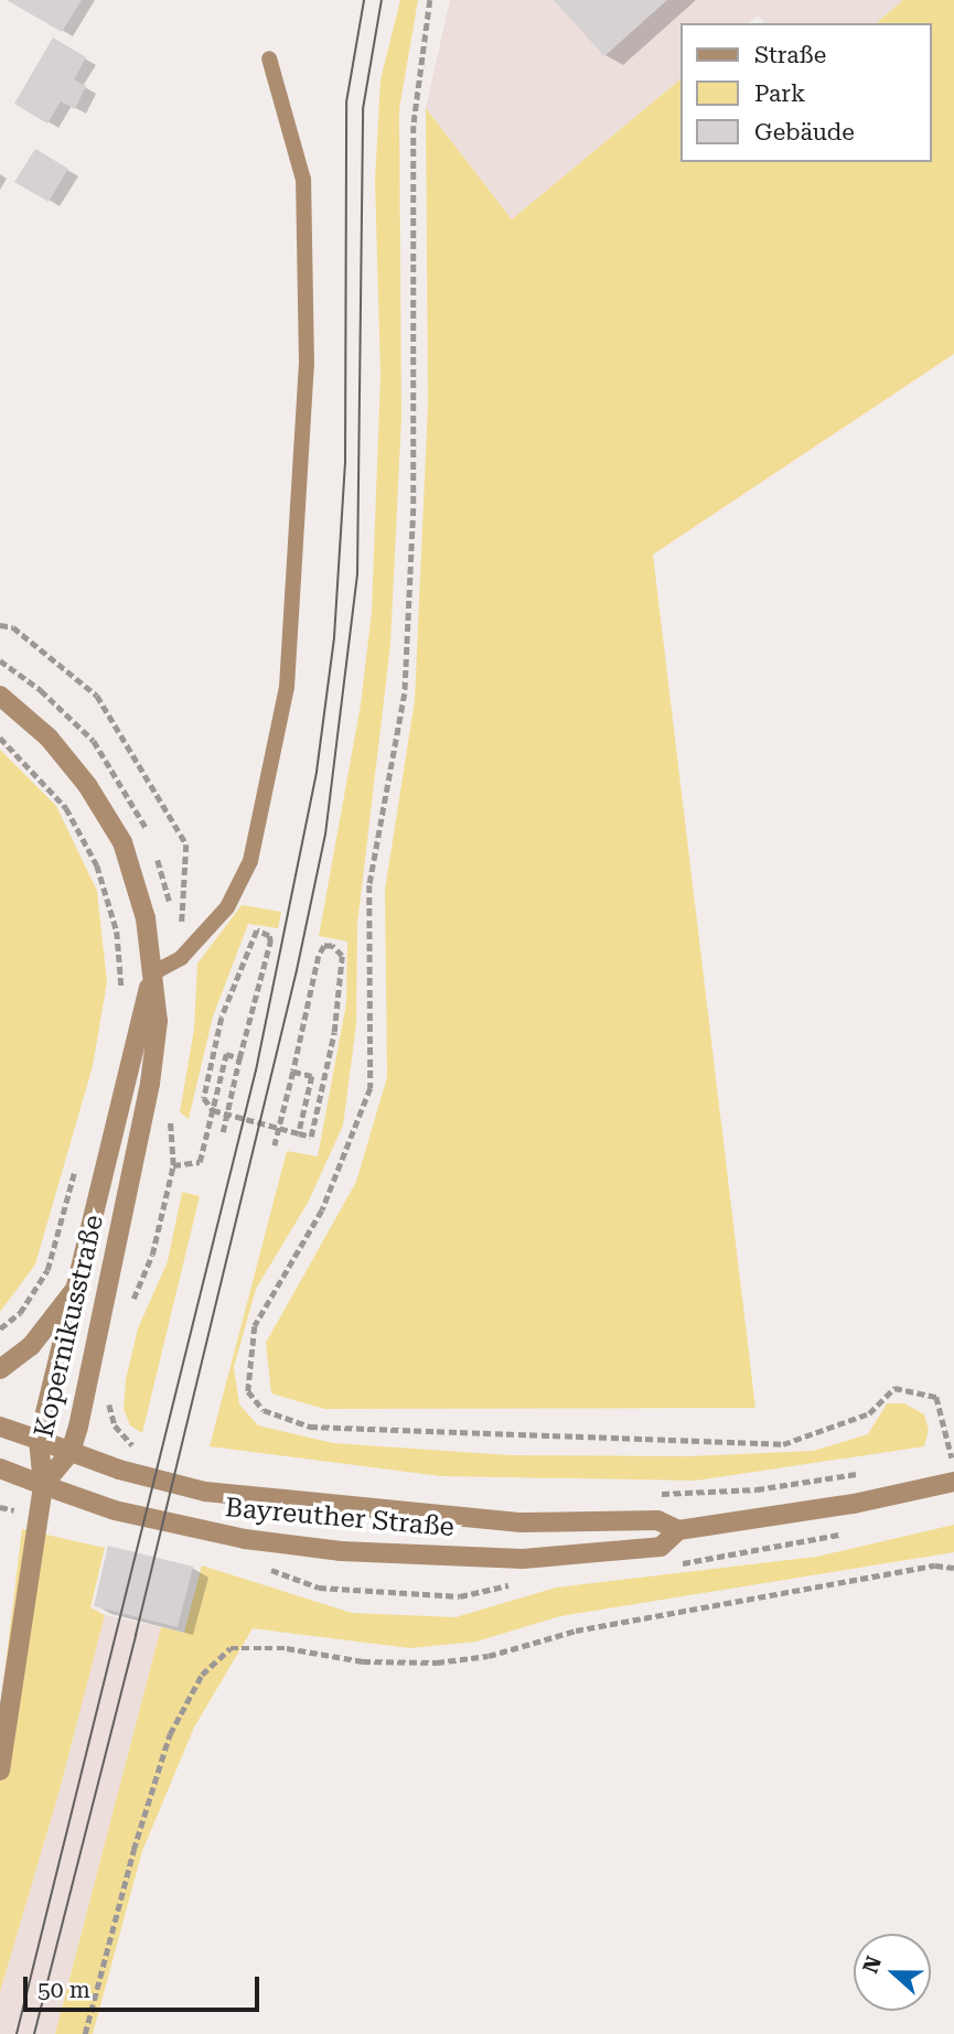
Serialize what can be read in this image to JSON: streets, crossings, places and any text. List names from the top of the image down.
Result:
{
  "streets": {
    "street": ["Kopernikusstraße", "Bayreuther Straße"]
  },
  "crossings": [
    ["Kopernikusstraße", "Bayreuther Straße"]
  ],
  "legend": ["Straße", "Park", "Gebäude"],
  "scale_bar": "50 m",
  "north": "left"
}
